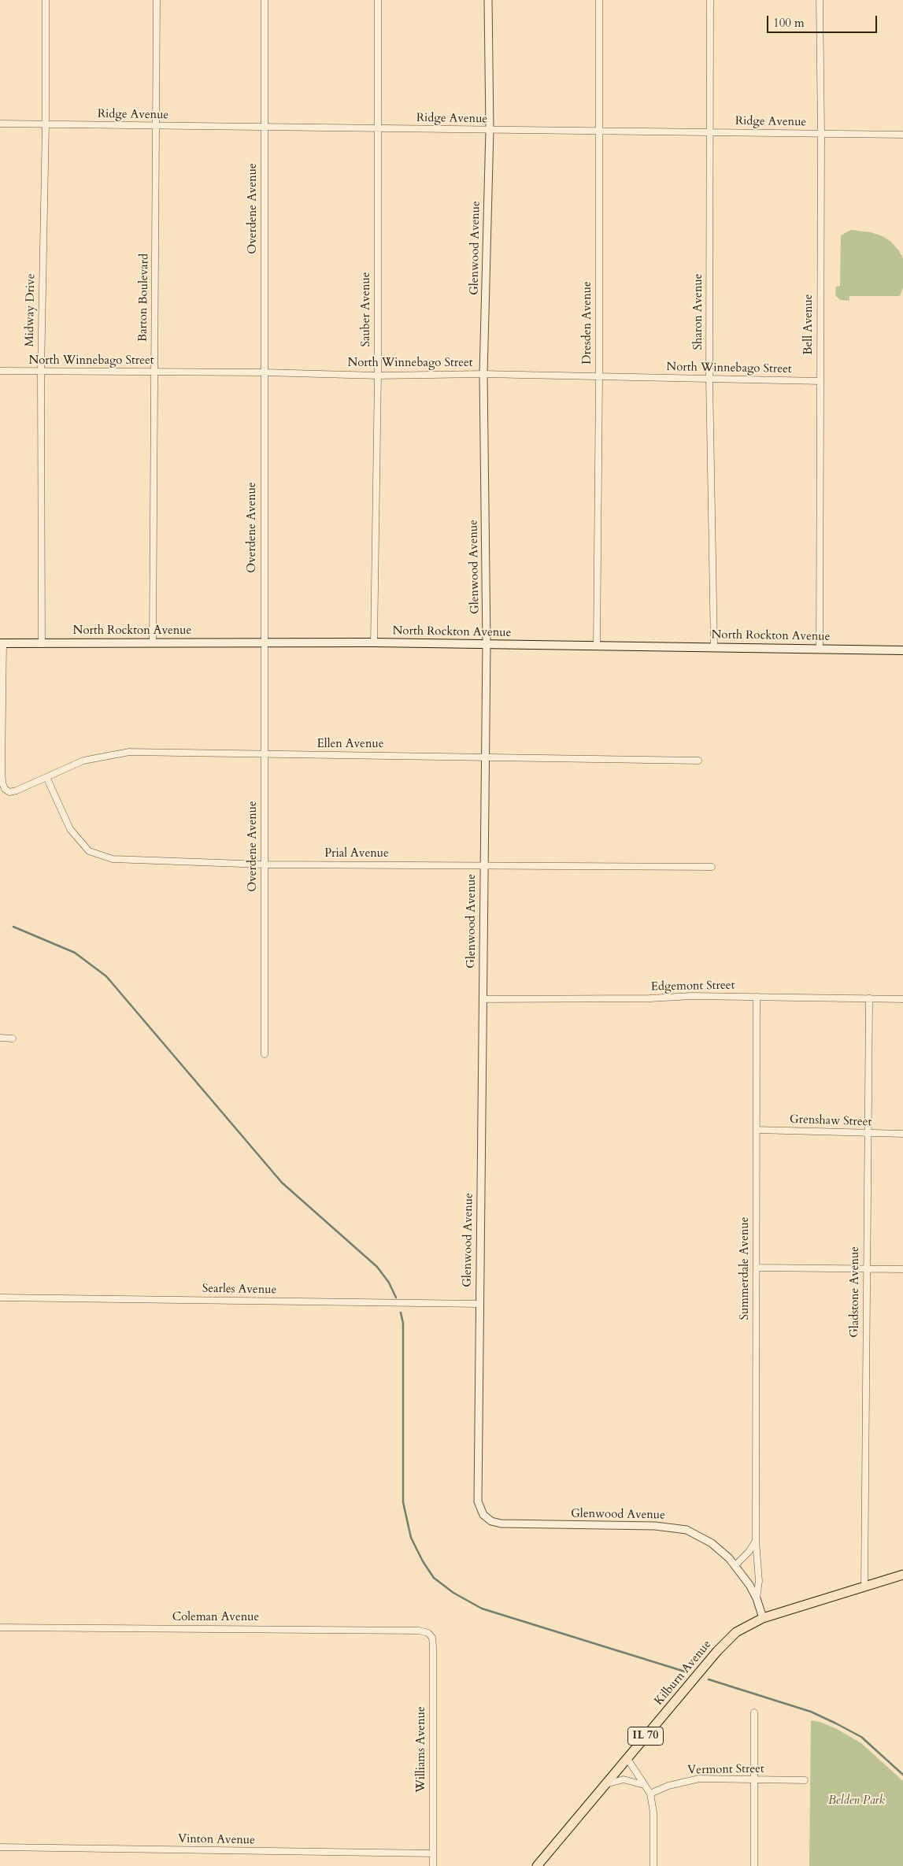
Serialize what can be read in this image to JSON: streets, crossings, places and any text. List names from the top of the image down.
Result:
{
  "streets": {
    "main road": ["North Rockton Avenue", "Kilburn Avenue", "IL 70"],
    "street": [
      "Ridge Avenue",
      "Overdene Avenue",
      "Glenwood Avenue",
      "Barton Boulevard",
      "Sauber Avenue",
      "Midway Drive",
      "Sharon Avenue",
      "Dresden Avenue",
      "Bell Avenue",
      "North Winnebago Street",
      "Ellen Avenue",
      "Prial Avenue",
      "Edgemont Street",
      "Grenshaw Street",
      "Summerdale Avenue",
      "Searles Avenue",
      "Gladstone Avenue",
      "Coleman Avenue",
      "Williams Avenue",
      "Vermont Street",
      "Vinton Avenue"
    ]
  },
  "crossings": [
    ["Ridge Avenue", "Overdene Avenue"],
    ["Ridge Avenue", "Glenwood Avenue"],
    ["Ridge Avenue", "Barton Boulevard"],
    ["Ridge Avenue", "Sauber Avenue"],
    ["Ridge Avenue", "Midway Drive"],
    ["Ridge Avenue", "Sharon Avenue"],
    ["Ridge Avenue", "Dresden Avenue"],
    ["Ridge Avenue", "Bell Avenue"],
    ["Overdene Avenue", "North Winnebago Street"],
    ["Overdene Avenue", "North Rockton Avenue"],
    ["Overdene Avenue", "Ellen Avenue"],
    ["Overdene Avenue", "Prial Avenue"],
    ["Glenwood Avenue", "North Winnebago Street"],
    ["Glenwood Avenue", "North Rockton Avenue"],
    ["Glenwood Avenue", "Ellen Avenue"],
    ["Glenwood Avenue", "Prial Avenue"],
    ["Glenwood Avenue", "Edgemont Street"],
    ["Glenwood Avenue", "Summerdale Avenue"],
    ["Glenwood Avenue", "Searles Avenue"],
    ["Glenwood Avenue", "Kilburn Avenue"],
    ["Barton Boulevard", "North Winnebago Street"],
    ["Barton Boulevard", "North Rockton Avenue"],
    ["Sauber Avenue", "North Winnebago Street"],
    ["Sauber Avenue", "North Rockton Avenue"],
    ["Midway Drive", "North Winnebago Street"],
    ["Midway Drive", "North Rockton Avenue"],
    ["Sharon Avenue", "North Winnebago Street"],
    ["Sharon Avenue", "North Rockton Avenue"],
    ["Dresden Avenue", "North Winnebago Street"],
    ["Dresden Avenue", "North Rockton Avenue"],
    ["Bell Avenue", "North Winnebago Street"],
    ["Bell Avenue", "North Rockton Avenue"],
    ["North Rockton Avenue", "Ellen Avenue"],
    ["Ellen Avenue", "Prial Avenue"],
    ["Edgemont Street", "Summerdale Avenue"],
    ["Edgemont Street", "Gladstone Avenue"],
    ["Grenshaw Street", "Summerdale Avenue"],
    ["Grenshaw Street", "Gladstone Avenue"],
    ["Gladstone Avenue", "Kilburn Avenue"],
    ["Coleman Avenue", "Williams Avenue"],
    ["Williams Avenue", "Vinton Avenue"]
  ],
  "parks": ["Belden Park"],
  "scale_bar": "100 m"
}
